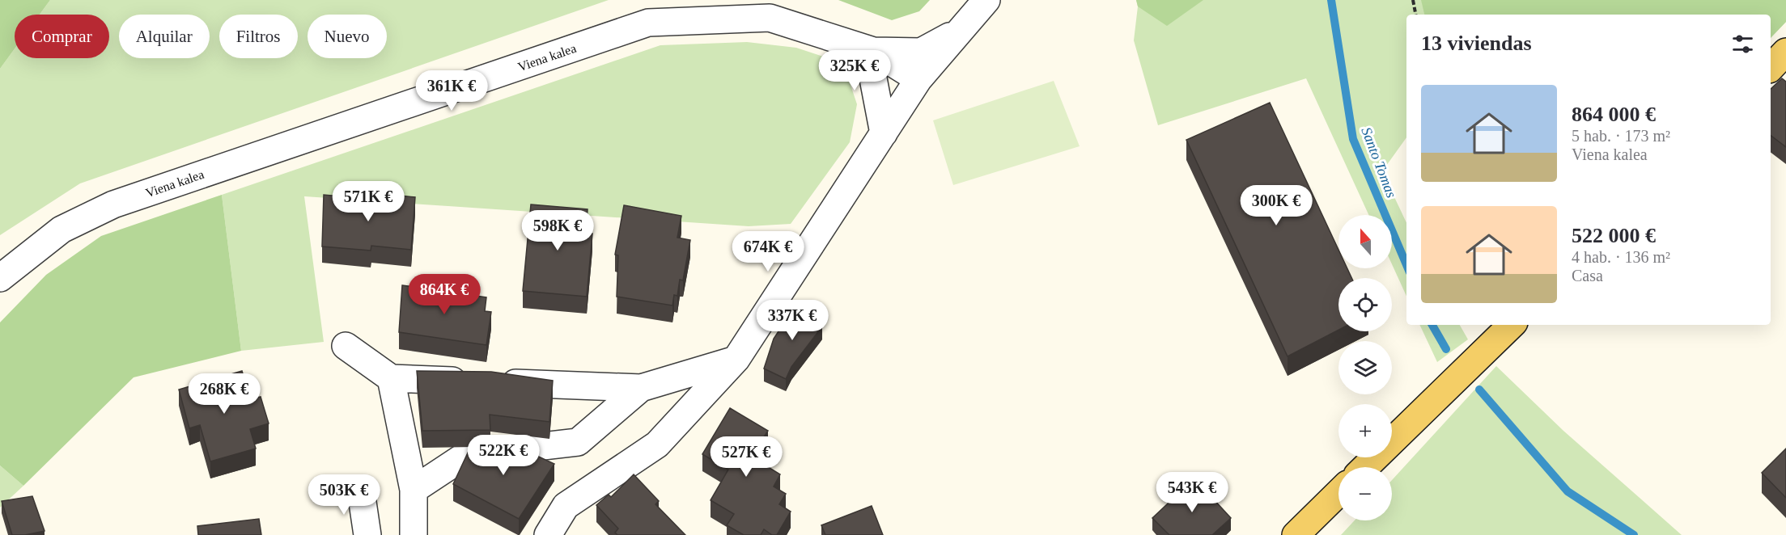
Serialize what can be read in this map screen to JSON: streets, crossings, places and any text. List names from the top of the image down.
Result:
{
  "streets": {
    "street": ["Viena kalea"]
  },
  "water": ["Santo Tomas"],
  "north": "top",
  "page": {
    "chip": [
      "Comprar",
      "Alquilar",
      "Filtros",
      "Nuevo"
    ],
    "heading": "13 viviendas",
    "price": [
      "325K €",
      "361K €",
      "571K €",
      "300K €",
      "598K €",
      "674K €",
      "864K €",
      "337K €",
      "268K €",
      "522K €",
      "527K €",
      "543K €",
      "503K €"
    ],
    "list": [
      {
        "name": "864 000 €",
        "note": "5 hab. · 173 m² · Viena kalea"
      },
      {
        "name": "522 000 €",
        "note": "4 hab. · 136 m² · Casa"
      }
    ],
    "map_buttons": ["+", "−"]
  }
}
